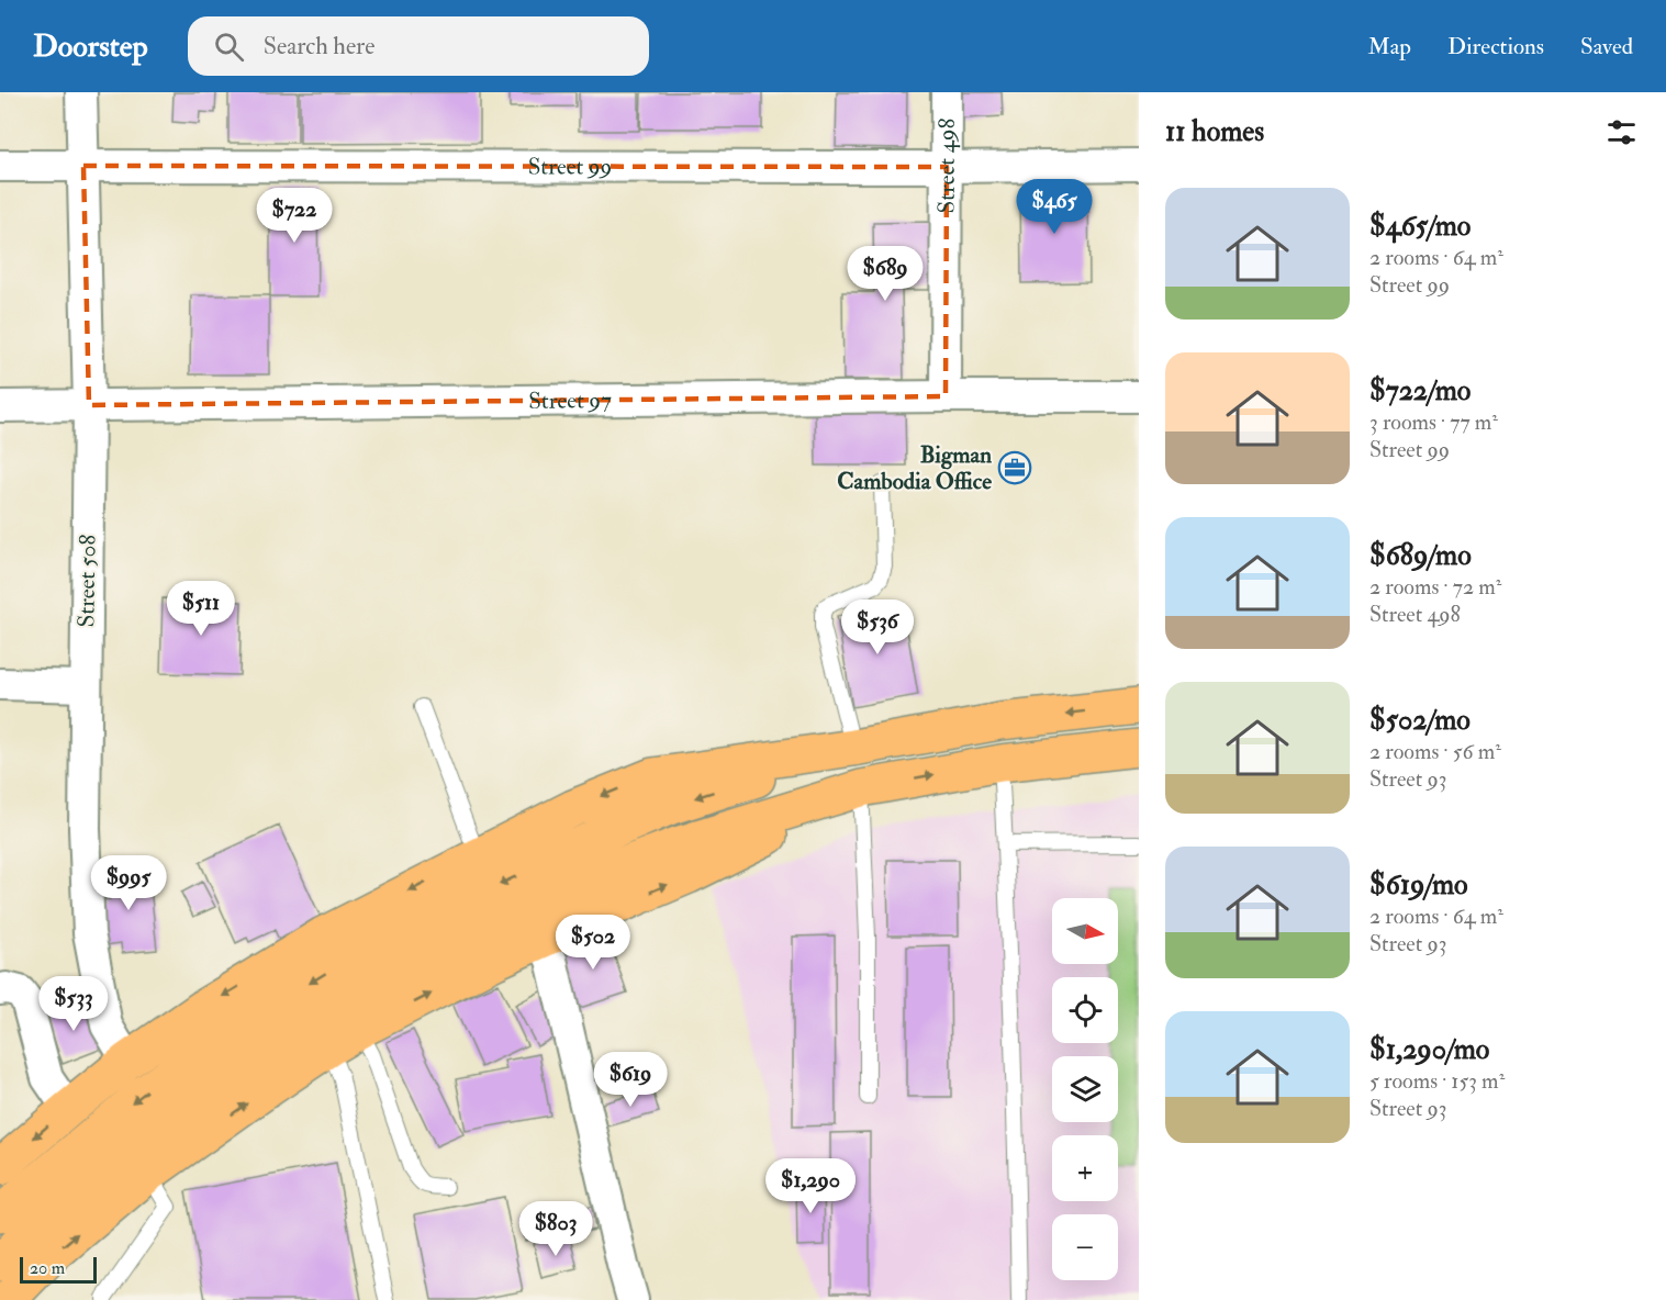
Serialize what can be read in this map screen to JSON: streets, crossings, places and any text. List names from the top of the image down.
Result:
{
  "streets": {
    "street": [
      "Street 498",
      "Street 99",
      "Street 97",
      "Street 508"
    ]
  },
  "crossings": [
    ["Street 498", "Street 99"],
    ["Street 498", "Street 97"],
    ["Street 99", "Street 508"],
    ["Street 97", "Street 508"]
  ],
  "places": {
    "office": ["Bigman Cambodia Office"]
  },
  "scale_bar": "20 m",
  "north": "right",
  "page": {
    "header": "Doorstep",
    "search": "Search here",
    "nav": ["Map", "Directions", "Saved"],
    "heading": "11 homes",
    "list": [
      {
        "name": "$465/mo",
        "note": "2 rooms · 64 m² · Street 99"
      },
      {
        "name": "$722/mo",
        "note": "3 rooms · 77 m² · Street 99"
      },
      {
        "name": "$689/mo",
        "note": "2 rooms · 72 m² · Street 498"
      },
      {
        "name": "$502/mo",
        "note": "2 rooms · 56 m² · Street 93"
      },
      {
        "name": "$619/mo",
        "note": "2 rooms · 64 m² · Street 93"
      },
      {
        "name": "$1,290/mo",
        "note": "5 rooms · 153 m² · Street 93"
      }
    ],
    "price": [
      "$465",
      "$722",
      "$689",
      "$511",
      "$536",
      "$995",
      "$502",
      "$533",
      "$619",
      "$1,290",
      "$803"
    ],
    "map_buttons": ["+", "−"],
    "scale": "20 m"
  }
}
